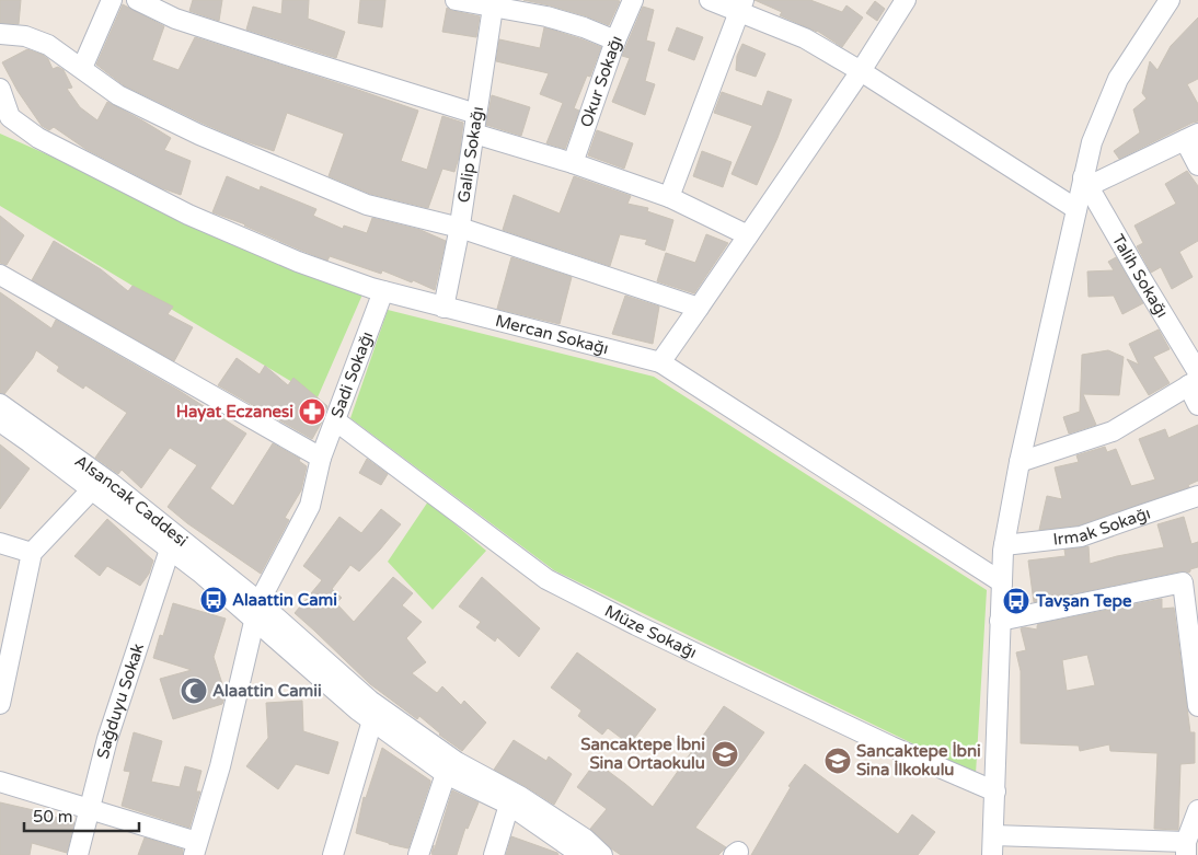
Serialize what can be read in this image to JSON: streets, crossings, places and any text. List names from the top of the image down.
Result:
{
  "streets": {
    "street": [
      "Okur Sokağı",
      "Galip Sokağı",
      "Talih Sokağı",
      "Mercan Sokağı",
      "Sadi Sokağı",
      "Alsancak Caddesi",
      "Irmak Sokağı",
      "Müze Sokağı",
      "Sağduyu Sokak"
    ]
  },
  "crossings": [
    ["Galip Sokağı", "Mercan Sokağı"],
    ["Mercan Sokağı", "Sadi Sokağı"],
    ["Sadi Sokağı", "Alsancak Caddesi"],
    ["Sadi Sokağı", "Müze Sokağı"],
    ["Alsancak Caddesi", "Sağduyu Sokak"]
  ],
  "places": {
    "pharmacy": ["Hayat Eczanesi"],
    "bus stop": ["Alaattin Cami", "Tavşan Tepe"],
    "mosque": ["Alaattin Camii"],
    "school or university": ["Sancaktepe İbni Sina Ortaokulu", "Sancaktepe İbni Sina İlkokulu"]
  },
  "scale_bar": "50 m"
}
